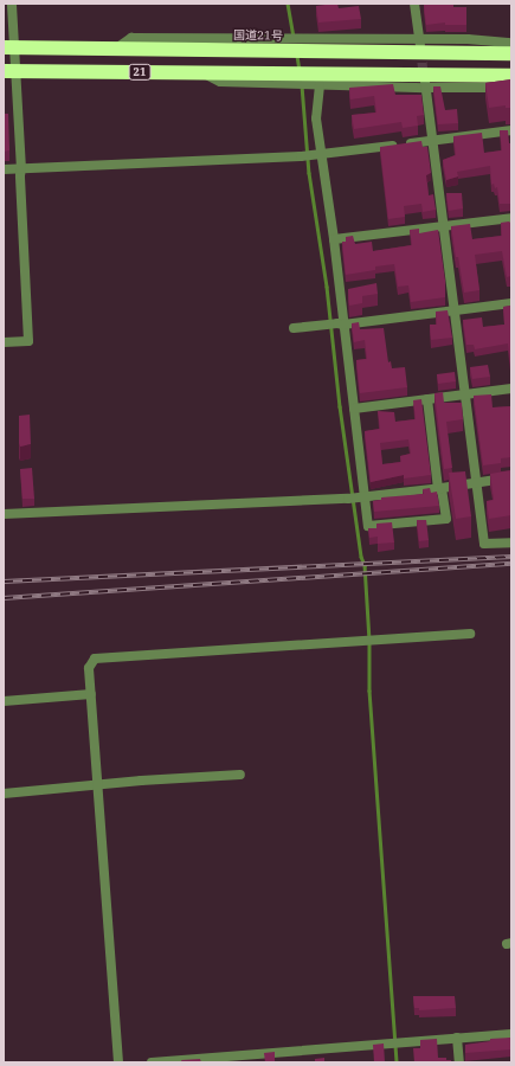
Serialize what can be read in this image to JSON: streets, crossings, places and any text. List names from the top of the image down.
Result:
{
  "streets": {
    "highway": ["国道21号", "21"]
  }
}
